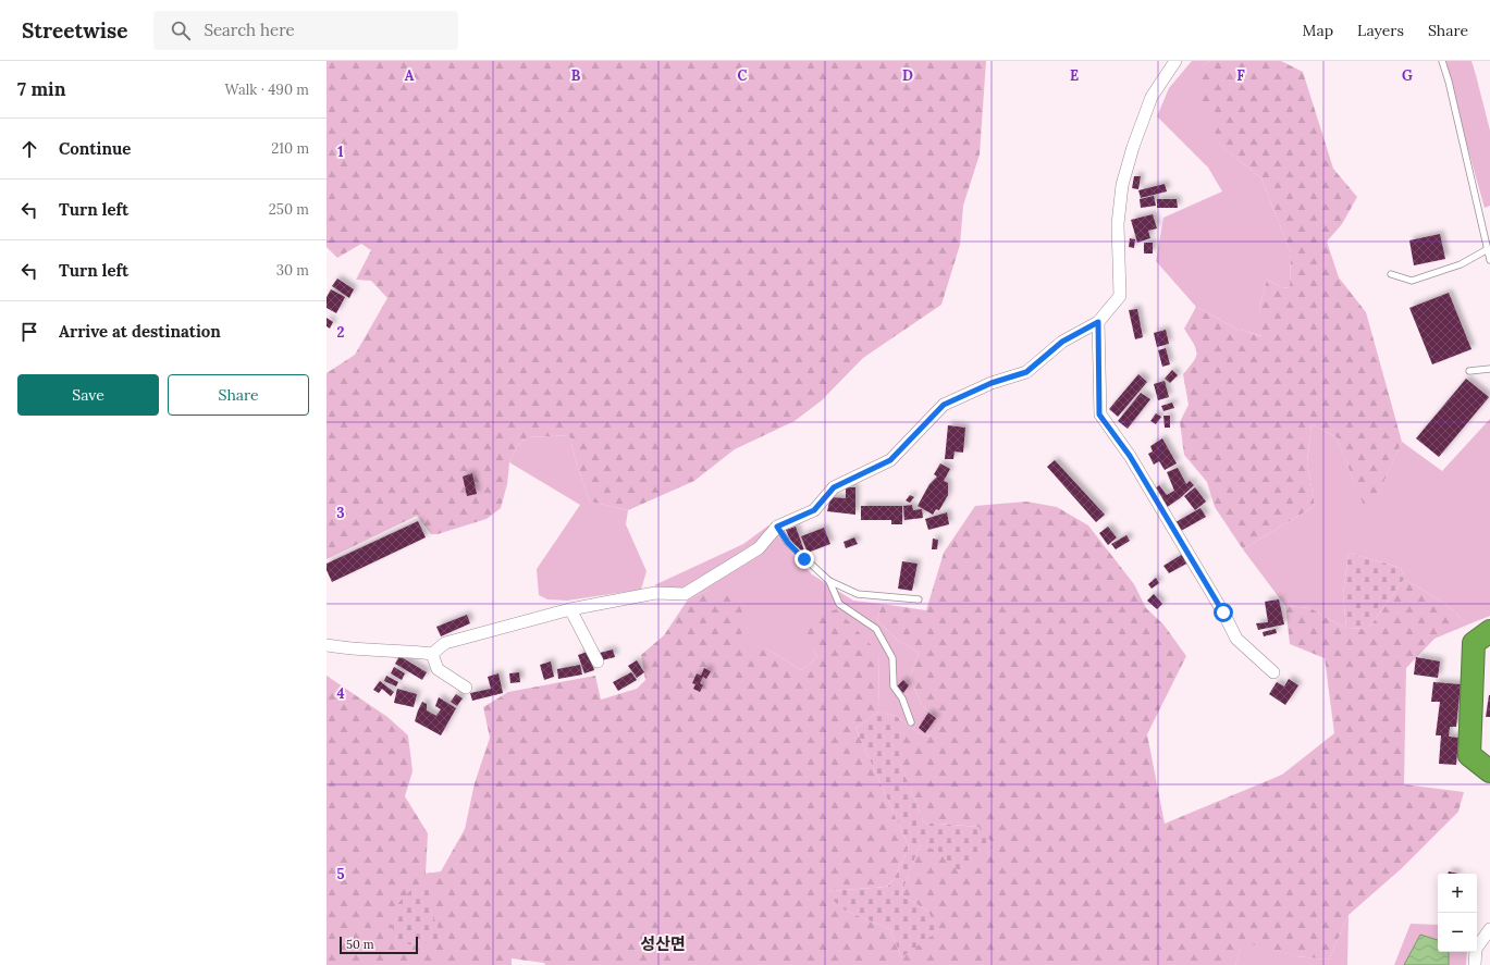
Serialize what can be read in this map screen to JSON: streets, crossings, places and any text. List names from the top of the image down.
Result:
{
  "districts": ["성산면"],
  "scale_bar": "50 m",
  "page": {
    "header": "Streetwise",
    "search": "Search here",
    "nav": ["Map", "Layers", "Share"],
    "heading": ["7 min", "Walk · 490 m"],
    "list": [
      ["Continue", "210 m"],
      ["Turn left", "250 m"],
      ["Turn left", "30 m"],
      "Arrive at destination"
    ],
    "buttons": ["Save", "Share"],
    "map_buttons": ["+", "−"],
    "scale": "50 m"
  },
  "grid": {
    "columns": [
      "A",
      "B",
      "C",
      "D",
      "E",
      "F",
      "G"
    ],
    "rows": [
      "1",
      "2",
      "3",
      "4",
      "5"
    ]
  }
}
